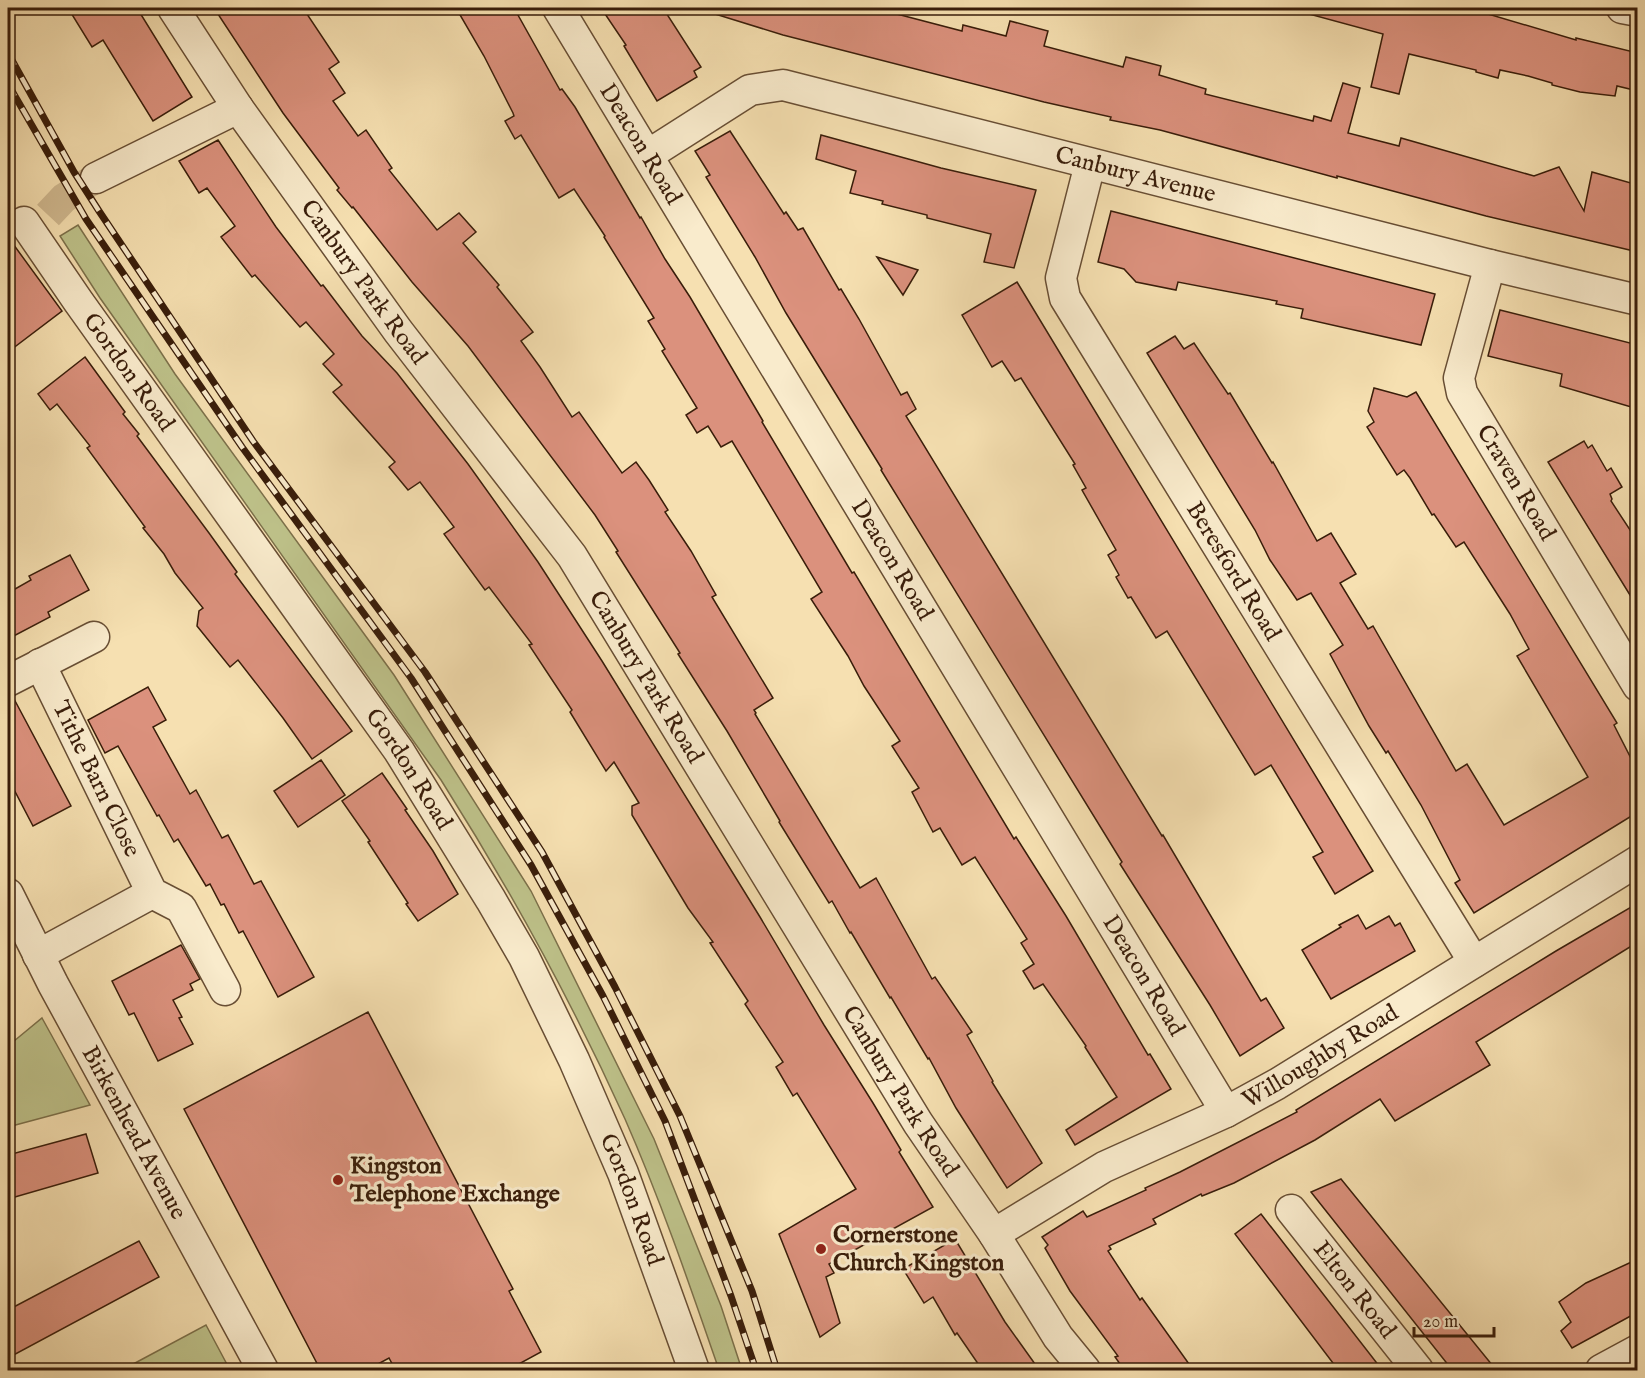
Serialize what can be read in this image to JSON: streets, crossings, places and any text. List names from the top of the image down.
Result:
{
  "streets": {
    "street": [
      "Deacon Road",
      "Canbury Avenue",
      "Canbury Park Road",
      "Gordon Road",
      "Craven Road",
      "Beresford Road",
      "Tithe Barn Close",
      "Willoughby Road",
      "Birkenhead Avenue",
      "Elton Road"
    ]
  },
  "crossings": [
    ["Deacon Road", "Canbury Avenue"],
    ["Deacon Road", "Willoughby Road"],
    ["Canbury Avenue", "Craven Road"],
    ["Canbury Avenue", "Beresford Road"],
    ["Canbury Park Road", "Willoughby Road"],
    ["Beresford Road", "Willoughby Road"]
  ],
  "places": ["Kingston Telephone Exchange", "Cornerstone Church Kingston"],
  "scale_bar": "20 m"
}
